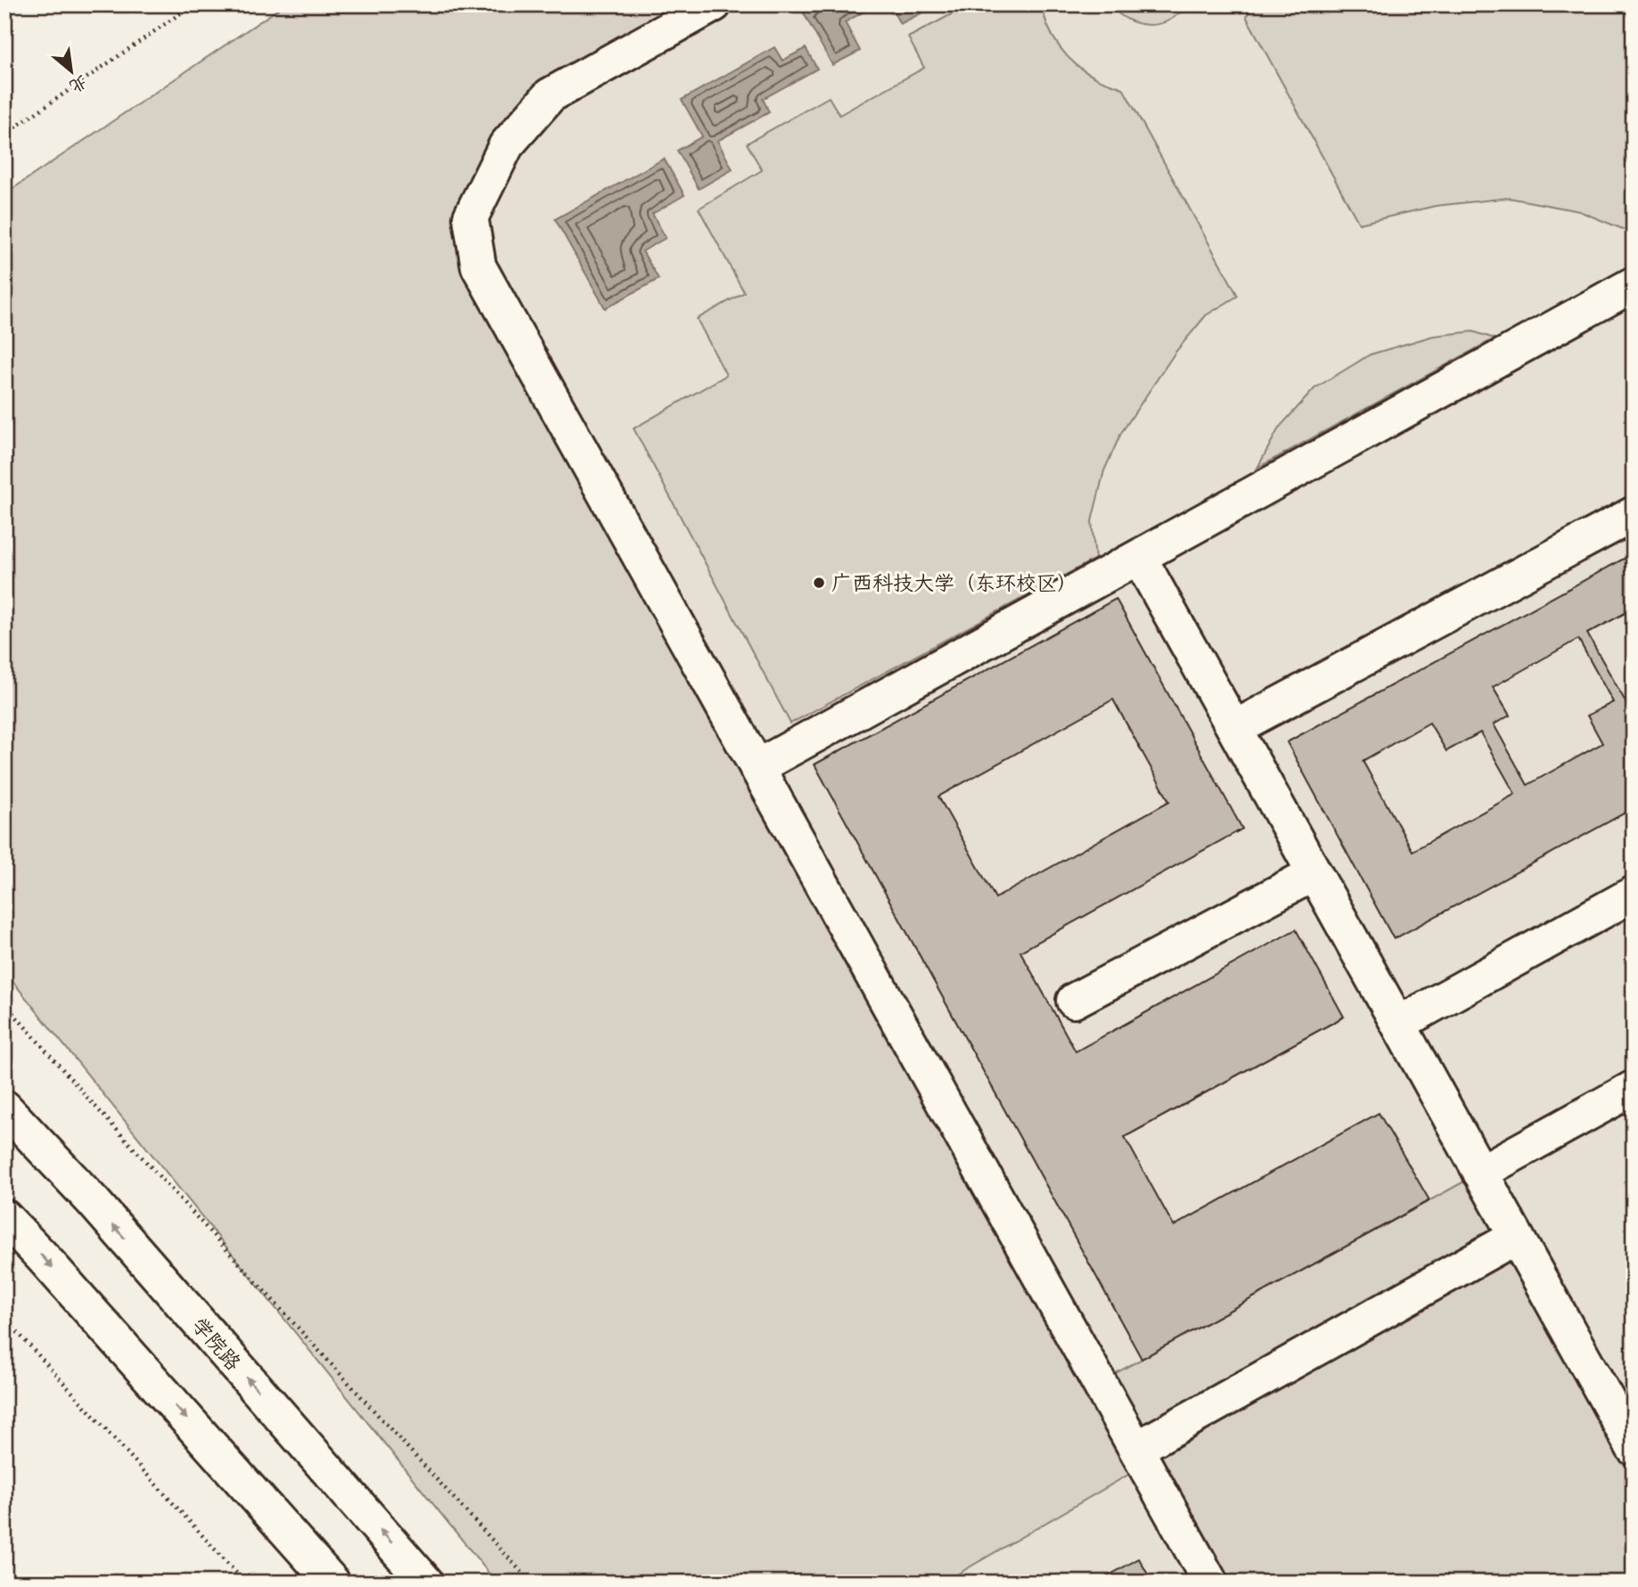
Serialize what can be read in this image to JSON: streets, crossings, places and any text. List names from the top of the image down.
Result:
{
  "streets": {
    "main road": ["学院路"]
  },
  "places": ["广西科技大学（东环校区）"],
  "north": "bottom right"
}
